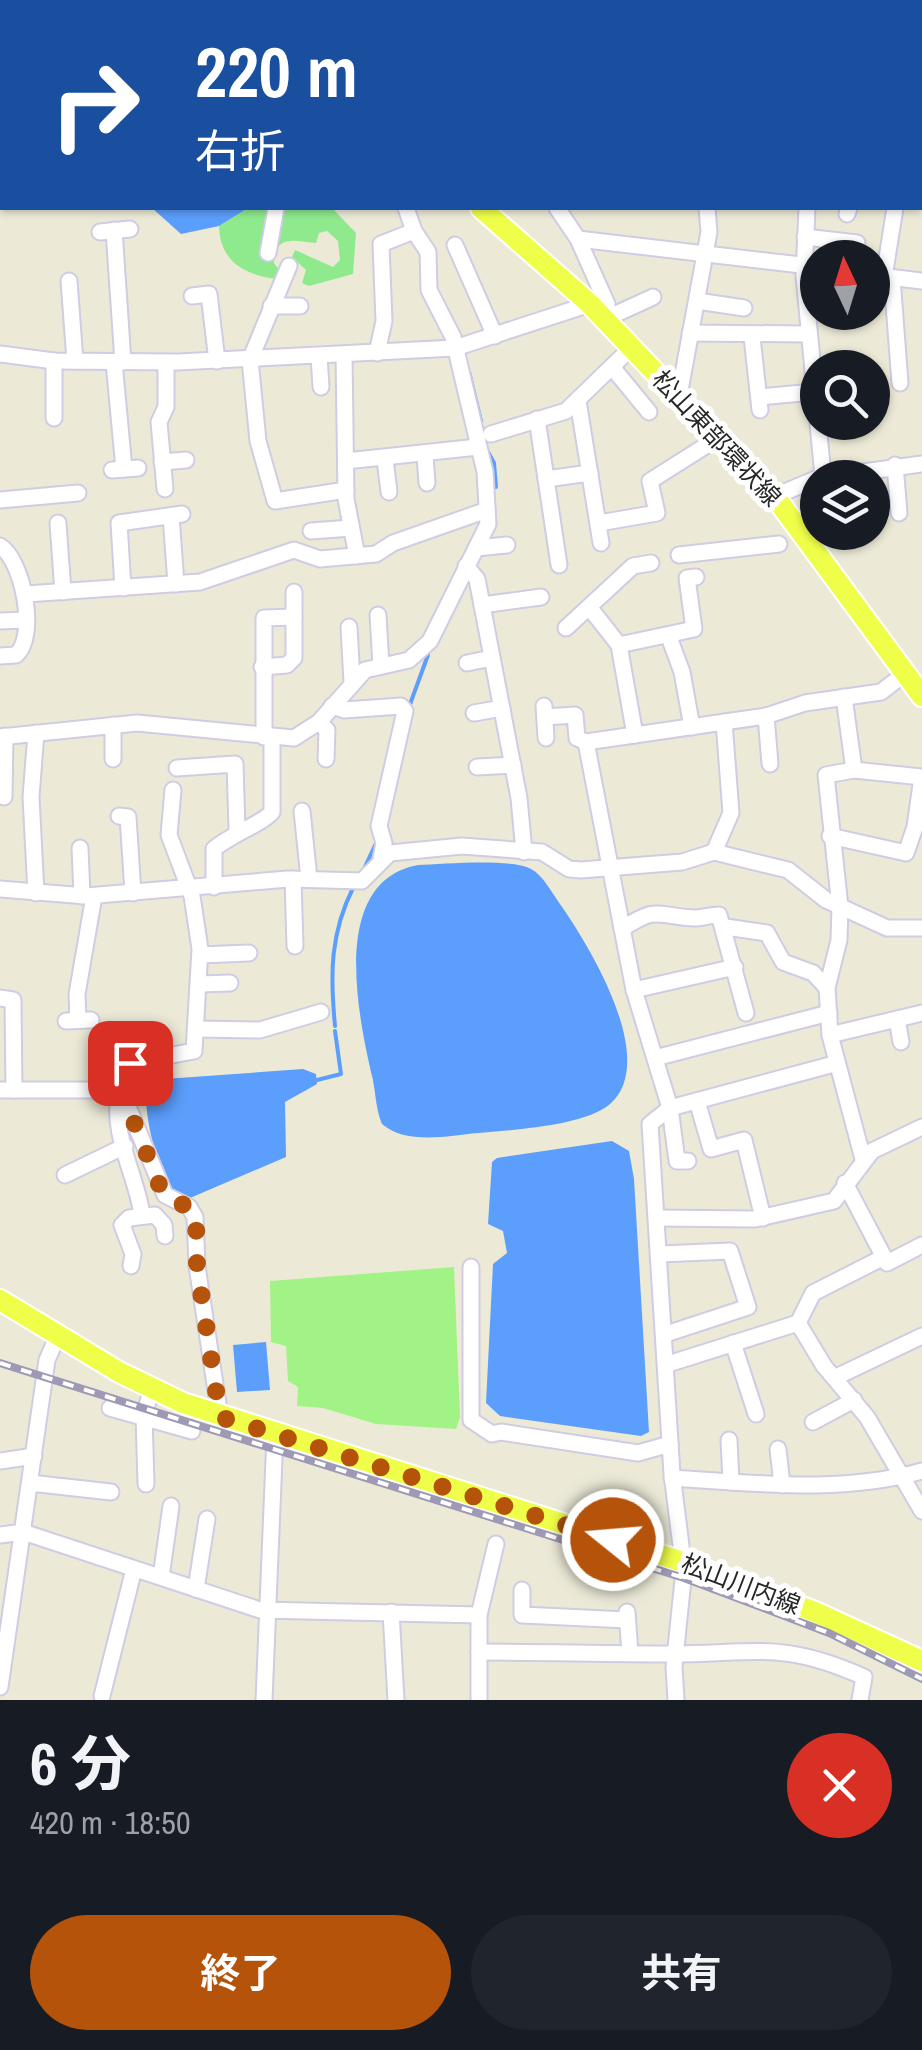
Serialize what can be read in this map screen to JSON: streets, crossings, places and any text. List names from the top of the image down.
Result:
{
  "streets": {
    "main road": ["松山東部環状線", "松山川内線"]
  },
  "north": "top",
  "page": {
    "turn": ["220 m", "右折"],
    "heading": ["6 分", "420 m · 18:50"],
    "buttons": ["終了", "共有"]
  }
}
